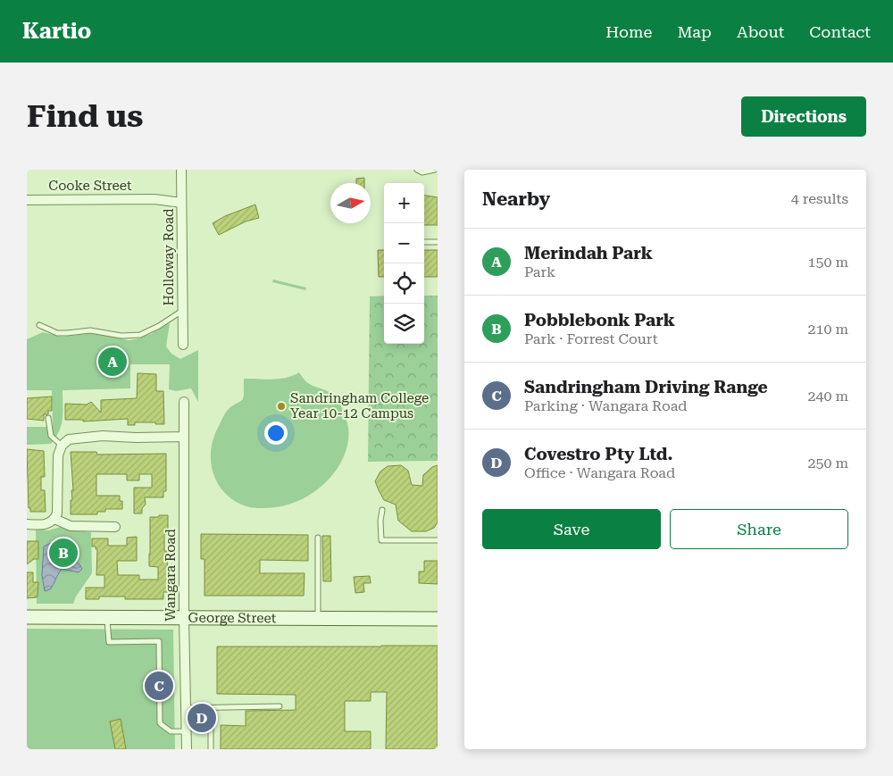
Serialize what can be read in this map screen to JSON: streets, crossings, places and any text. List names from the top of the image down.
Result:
{
  "streets": {
    "street": [
      "Cooke Street",
      "Holloway Road",
      "Wangara Road",
      "George Street"
    ]
  },
  "crossings": [
    ["Cooke Street", "Holloway Road"],
    ["Wangara Road", "George Street"]
  ],
  "places": ["Sandringham College Year 10-12 Campus"],
  "north": "right",
  "page": {
    "header": "Kartio",
    "nav": [
      "Home",
      "Map",
      "About",
      "Contact"
    ],
    "buttons": [
      "Directions",
      ["Save", "Share"]
    ],
    "title": "Find us",
    "heading": ["Nearby", "4 results"],
    "map_buttons": ["+", "−"],
    "list": [
      {
        "mark": "A",
        "name": "Merindah Park",
        "note": "Park",
        "value": "150 m"
      },
      {
        "mark": "B",
        "name": "Pobblebonk Park",
        "note": "Park · Forrest Court",
        "value": "210 m"
      },
      {
        "mark": "C",
        "name": "Sandringham Driving Range",
        "note": "Parking · Wangara Road",
        "value": "240 m"
      },
      {
        "mark": "D",
        "name": "Covestro Pty Ltd.",
        "note": "Office · Wangara Road",
        "value": "250 m"
      }
    ],
    "pins": [
      "A",
      "B",
      "C",
      "D"
    ]
  }
}
